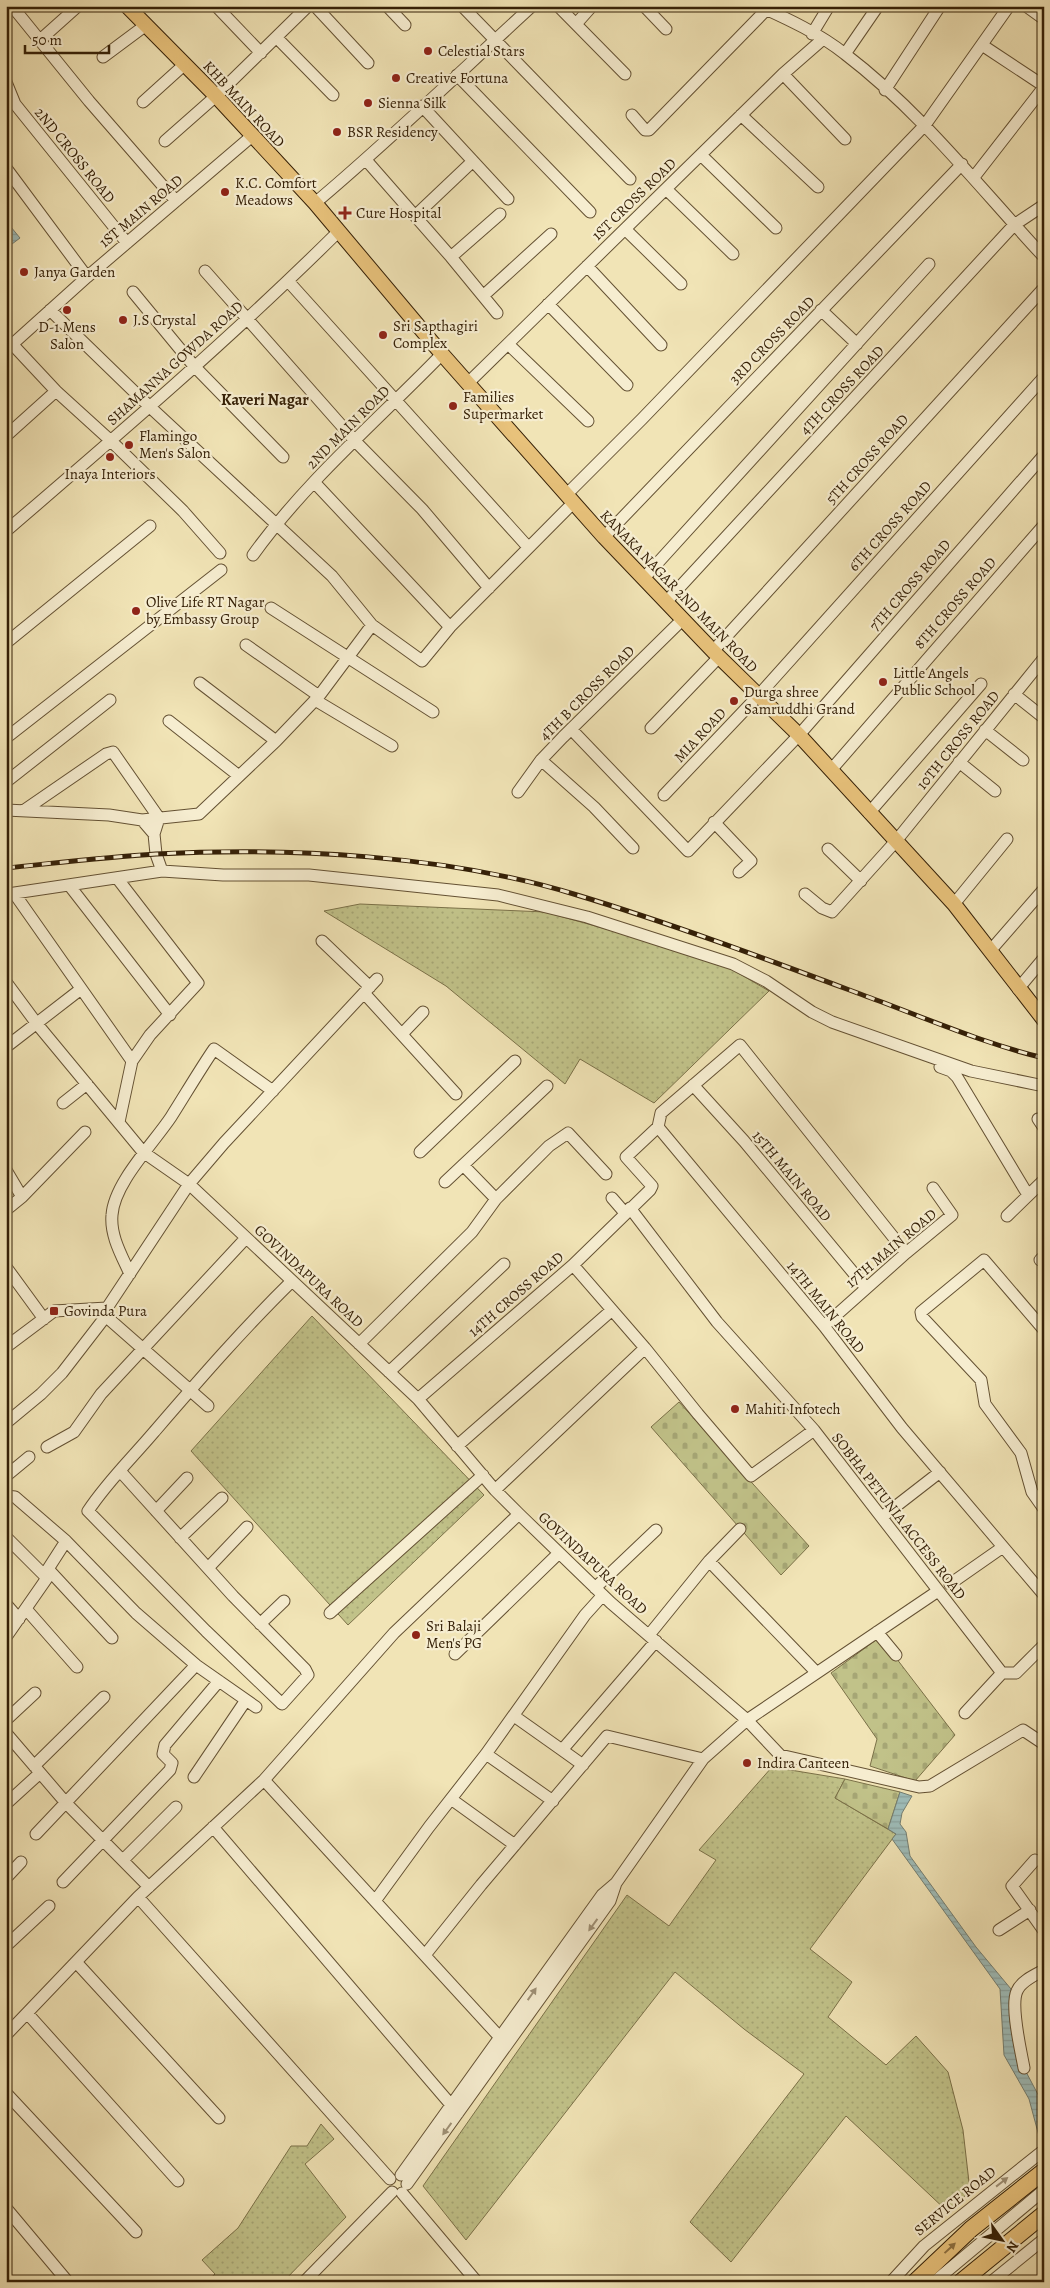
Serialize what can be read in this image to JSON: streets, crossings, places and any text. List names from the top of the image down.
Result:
{
  "streets": {
    "main road": ["KHB MAIN ROAD", "KANAKA NAGAR 2ND MAIN ROAD"],
    "street": [
      "2ND CROSS ROAD",
      "1ST CROSS ROAD",
      "1ST MAIN ROAD",
      "3RD CROSS ROAD",
      "SHAMANNA GOWDA ROAD",
      "4TH CROSS ROAD",
      "2ND MAIN ROAD",
      "5TH CROSS ROAD",
      "6TH CROSS ROAD",
      "7TH CROSS ROAD",
      "8TH CROSS ROAD",
      "4TH B CROSS ROAD",
      "MIA ROAD",
      "10TH CROSS ROAD",
      "15TH MAIN ROAD",
      "17TH MAIN ROAD",
      "GOVINDAPURA ROAD",
      "14TH CROSS ROAD",
      "14TH MAIN ROAD",
      "SOBHA PETUNIA ACCESS ROAD",
      "SERVICE ROAD"
    ]
  },
  "crossings": [
    ["KHB MAIN ROAD", "1ST MAIN ROAD"],
    ["KHB MAIN ROAD", "KANAKA NAGAR 2ND MAIN ROAD"],
    ["2ND CROSS ROAD", "1ST MAIN ROAD"],
    ["1ST CROSS ROAD", "KANAKA NAGAR 2ND MAIN ROAD"],
    ["3RD CROSS ROAD", "KANAKA NAGAR 2ND MAIN ROAD"],
    ["SHAMANNA GOWDA ROAD", "KANAKA NAGAR 2ND MAIN ROAD"],
    ["4TH CROSS ROAD", "KANAKA NAGAR 2ND MAIN ROAD"],
    ["2ND MAIN ROAD", "KANAKA NAGAR 2ND MAIN ROAD"],
    ["5TH CROSS ROAD", "KANAKA NAGAR 2ND MAIN ROAD"],
    ["6TH CROSS ROAD", "KANAKA NAGAR 2ND MAIN ROAD"],
    ["6TH CROSS ROAD", "MIA ROAD"],
    ["7TH CROSS ROAD", "KANAKA NAGAR 2ND MAIN ROAD"],
    ["7TH CROSS ROAD", "4TH B CROSS ROAD"],
    ["KANAKA NAGAR 2ND MAIN ROAD", "8TH CROSS ROAD"],
    ["KANAKA NAGAR 2ND MAIN ROAD", "4TH B CROSS ROAD"],
    ["KANAKA NAGAR 2ND MAIN ROAD", "MIA ROAD"],
    ["KANAKA NAGAR 2ND MAIN ROAD", "10TH CROSS ROAD"],
    ["15TH MAIN ROAD", "17TH MAIN ROAD"],
    ["17TH MAIN ROAD", "14TH MAIN ROAD"],
    ["GOVINDAPURA ROAD", "14TH CROSS ROAD"]
  ],
  "districts": ["Kaveri Nagar"],
  "places": {
    "other": [
      "Celestial Stars",
      "Creative Fortuna",
      "Sienna Silk",
      "BSR Residency",
      "K.C. Comfort Meadows",
      "Janya Garden",
      "D-1 Mens Salon",
      "J.S Crystal",
      "Sri Sapthagiri Complex",
      "Families Supermarket",
      "Flamingo Men's Salon",
      "Inaya Interiors",
      "Olive Life RT Nagar by Embassy Group",
      "Little Angels Public School",
      "Durga shree Samruddhi Grand",
      "Mahiti Infotech",
      "Sri Balaji Men's PG",
      "Indira Canteen"
    ],
    "health": ["Cure Hospital"],
    "transit": ["Govinda Pura"]
  },
  "scale_bar": "50 m",
  "north": "bottom right"
}
